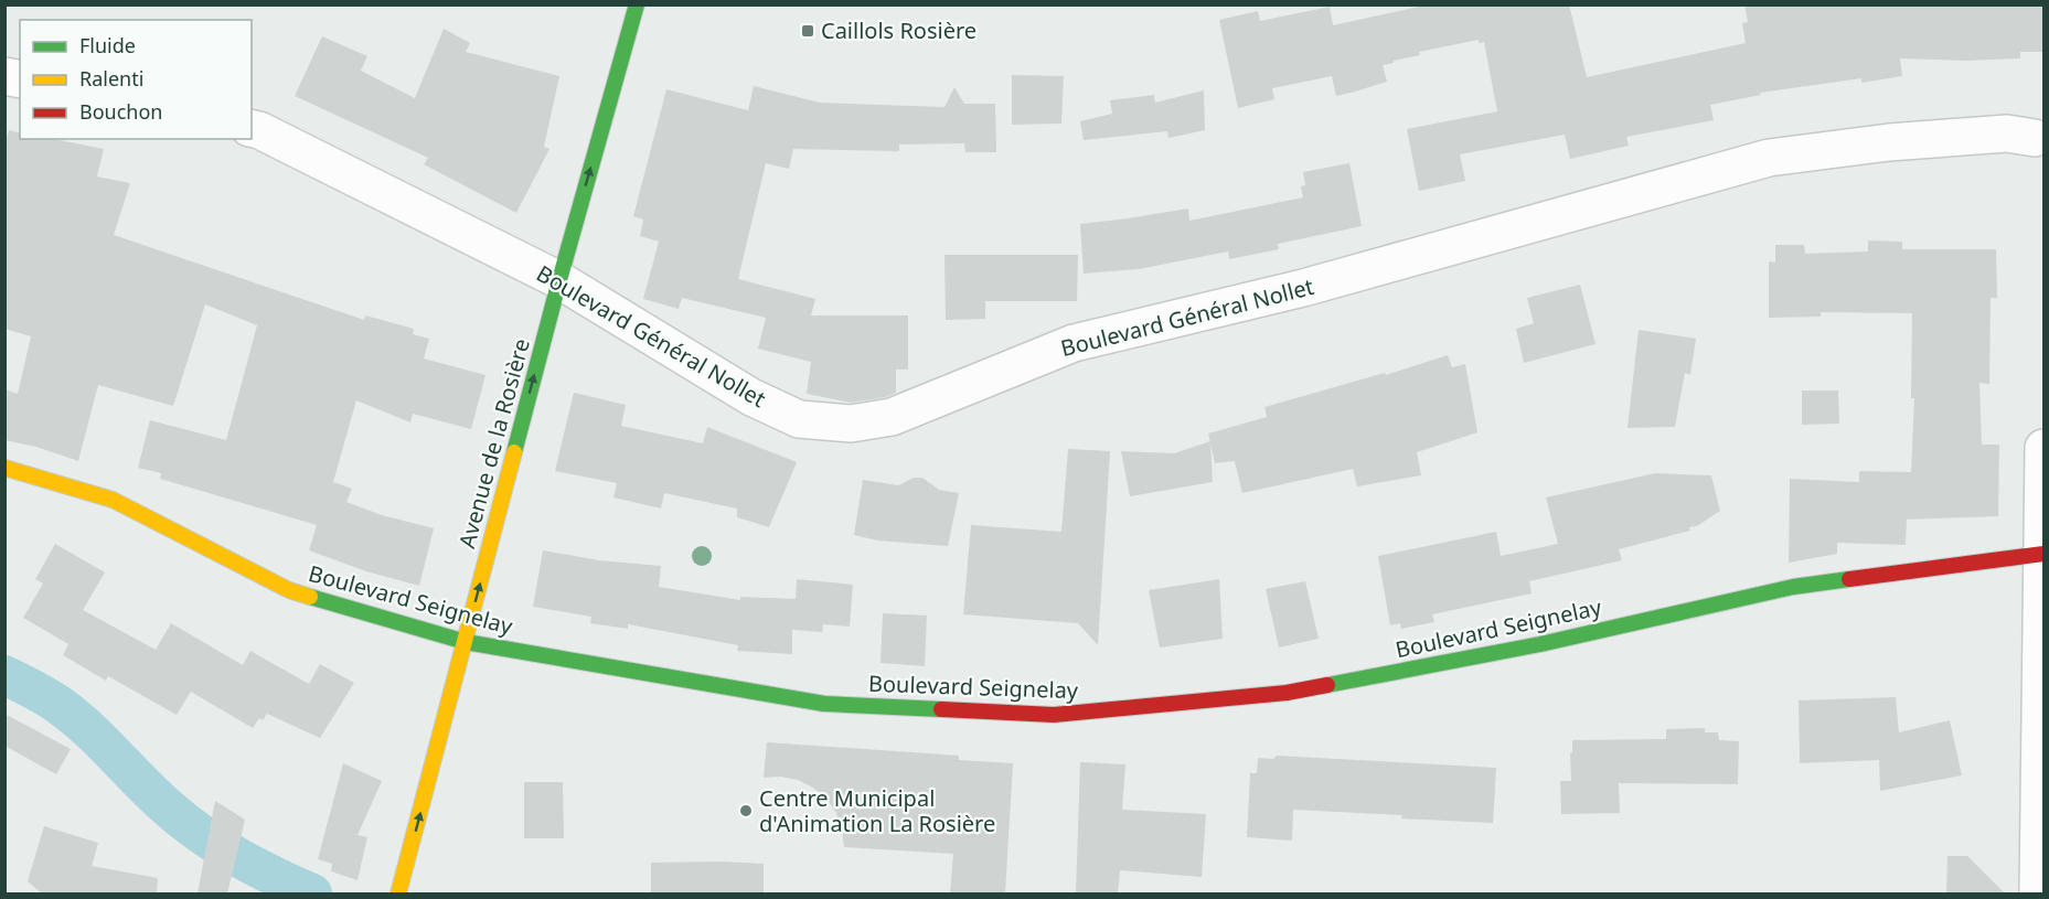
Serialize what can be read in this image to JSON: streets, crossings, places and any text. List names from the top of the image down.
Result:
{
  "streets": {
    "street": ["Boulevard Général Nollet", "Avenue de la Rosière", "Boulevard Seignelay"]
  },
  "crossings": [
    ["Boulevard Général Nollet", "Avenue de la Rosière"],
    ["Avenue de la Rosière", "Boulevard Seignelay"]
  ],
  "one_way": ["Avenue de la Rosière"],
  "places": {
    "transit": ["Caillols Rosière"],
    "other": ["Centre Municipal d'Animation La Rosière"]
  },
  "legend": ["Fluide", "Ralenti", "Bouchon"]
}
